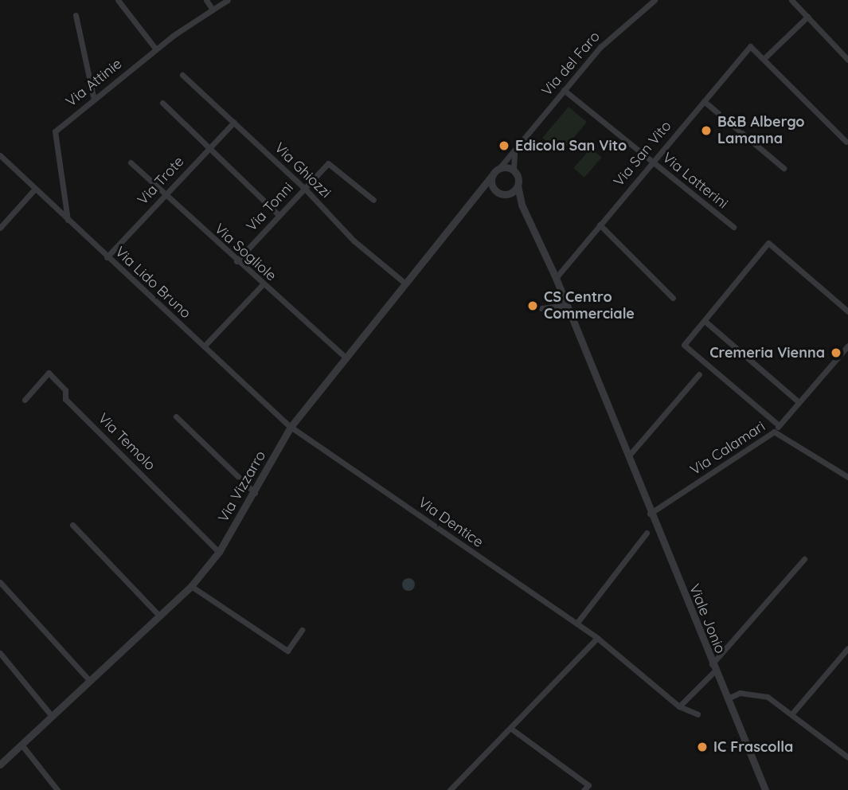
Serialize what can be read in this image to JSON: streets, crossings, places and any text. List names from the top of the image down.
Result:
{
  "streets": {
    "street": [
      "Via del Faro",
      "Via Attinie",
      "Via San Vito",
      "Via Ghiozzi",
      "Via Trote",
      "Via Latterini",
      "Via Tonni",
      "Via Sogliole",
      "Via Lido Bruno",
      "Via Temolo",
      "Via Calamari",
      "Via Vizzarro",
      "Via Dentice",
      "Viale Jonio"
    ]
  },
  "crossings": [
    ["Via del Faro", "Via Latterini"],
    ["Via del Faro", "Via Vizzarro"],
    ["Via del Faro", "Viale Jonio"],
    ["Via Attinie", "Via Lido Bruno"],
    ["Via San Vito", "Via Latterini"],
    ["Via San Vito", "Viale Jonio"],
    ["Via Ghiozzi", "Via Trote"],
    ["Via Ghiozzi", "Via Tonni"],
    ["Via Ghiozzi", "Via Vizzarro"],
    ["Via Trote", "Via Sogliole"],
    ["Via Trote", "Via Lido Bruno"],
    ["Via Tonni", "Via Sogliole"],
    ["Via Sogliole", "Via Vizzarro"],
    ["Via Lido Bruno", "Via Vizzarro"],
    ["Via Lido Bruno", "Via Dentice"],
    ["Via Temolo", "Via Vizzarro"],
    ["Via Calamari", "Viale Jonio"],
    ["Via Vizzarro", "Via Dentice"],
    ["Via Vizzarro", "Viale Jonio"]
  ],
  "places": [
    "B&B Albergo Lamanna",
    "Edicola San Vito",
    "CS Centro Commerciale",
    "Cremeria Vienna",
    "IC Frascolla"
  ]
}
